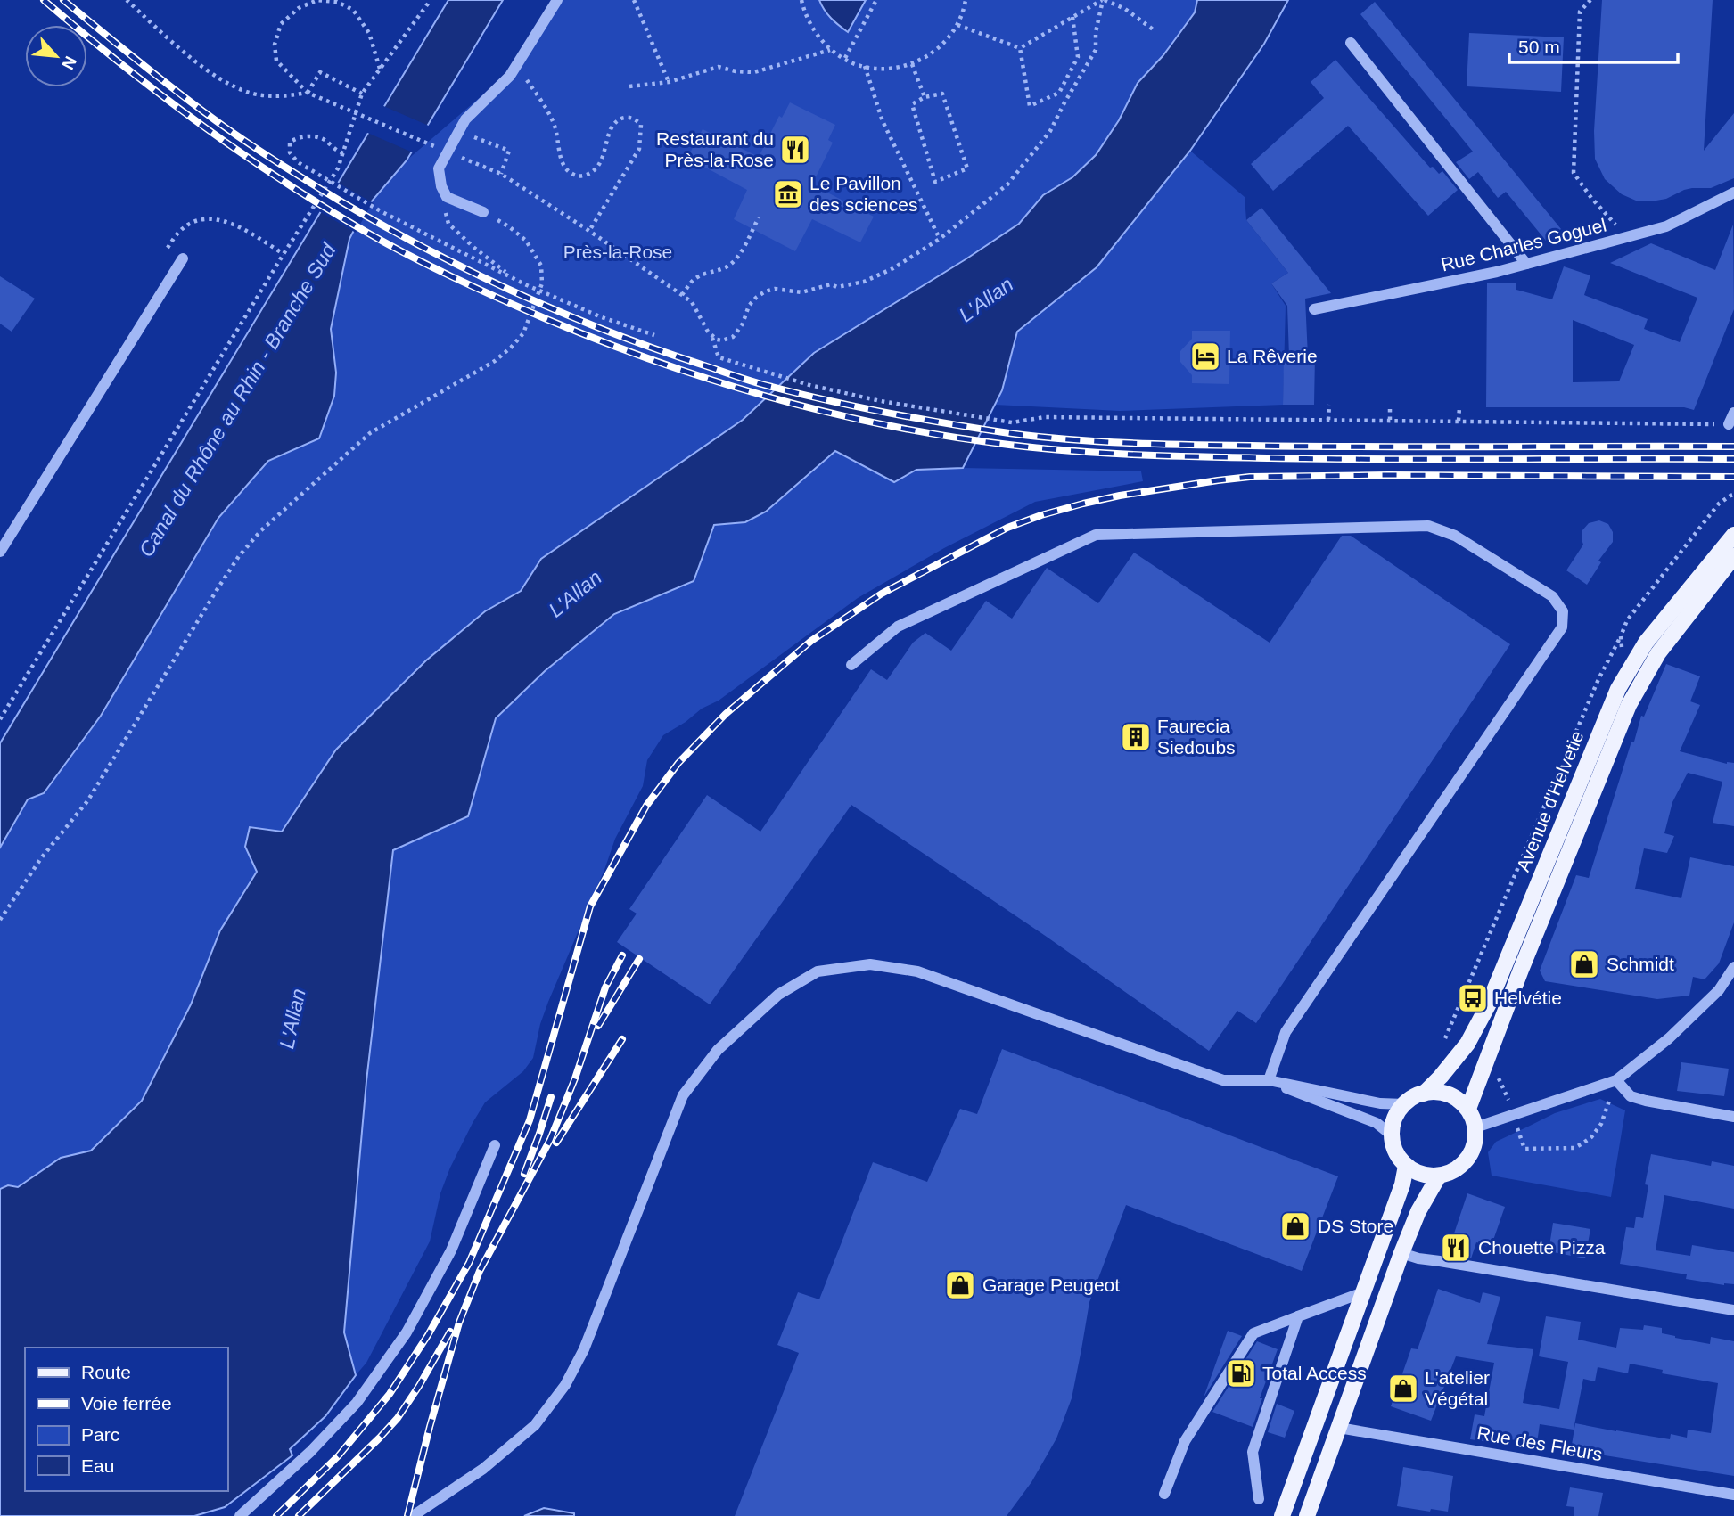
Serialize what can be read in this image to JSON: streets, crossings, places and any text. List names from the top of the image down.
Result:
{
  "streets": {
    "main road": ["Avenue d'Helvetie"],
    "street": ["Rue Charles Goguel", "Rue des Fleurs"]
  },
  "water": ["L'Allan", "Canal du Rhône au Rhin - Branche Sud"],
  "parks": ["Près-la-Rose"],
  "places": {
    "restaurant": ["Restaurant du Près-la-Rose", "Chouette Pizza"],
    "museum": ["Le Pavillon des sciences"],
    "hotel": ["La Rêverie"],
    "building": ["Faurecia Siedoubs"],
    "shop": [
      "Schmidt",
      "DS Store",
      "Garage Peugeot",
      "L'atelier Végétal"
    ],
    "bus stop": ["Helvétie"],
    "fuel station": ["Total Access"]
  },
  "legend": [
    "Route",
    "Voie ferrée",
    "Parc",
    "Eau"
  ],
  "scale_bar": "50 m",
  "north": "bottom right"
}
